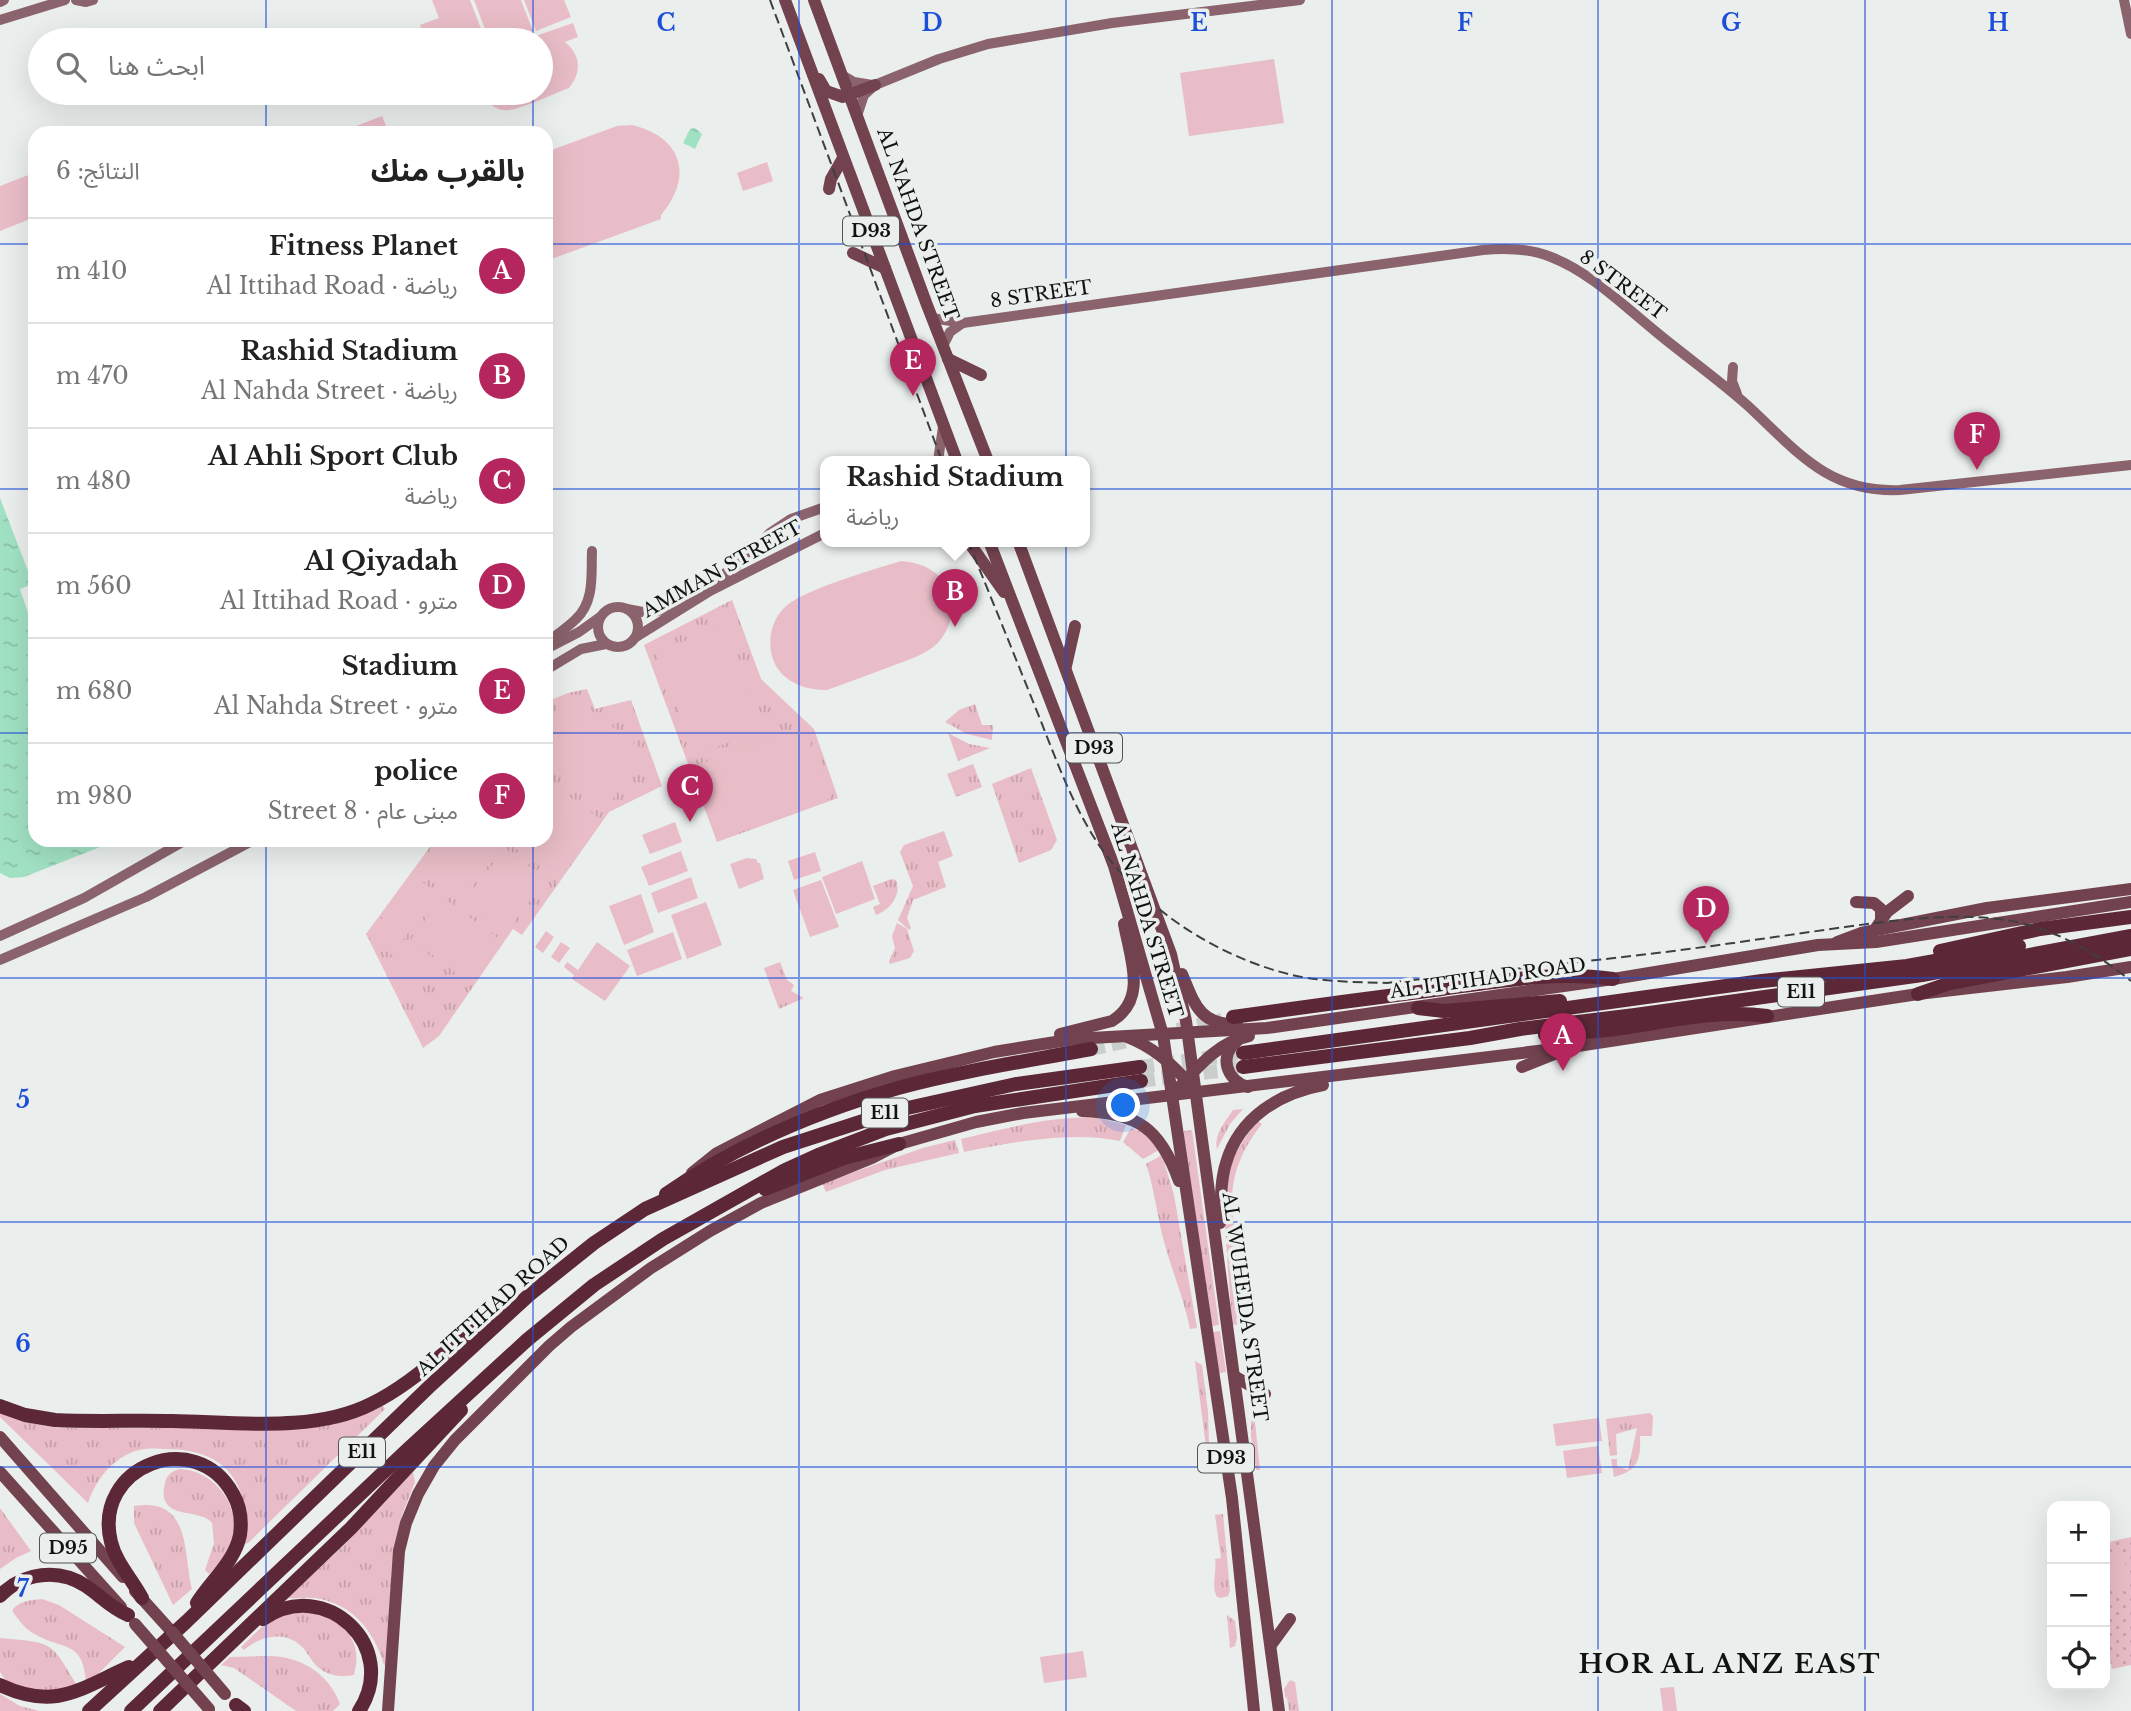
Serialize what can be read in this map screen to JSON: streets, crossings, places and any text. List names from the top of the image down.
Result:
{
  "streets": {
    "highway": ["AL ITTIHAD ROAD", "E11"],
    "main road": [
      "AL NAHDA STREET",
      "D93",
      "AL WUHEIDA STREET",
      "D95"
    ],
    "street": ["8 STREET", "AMMAN STREET"]
  },
  "crossings": [
    ["AL NAHDA STREET", "D93"],
    ["AL NAHDA STREET", "8 STREET"],
    ["AL NAHDA STREET", "AL ITTIHAD ROAD"],
    ["AL NAHDA STREET", "AL WUHEIDA STREET"],
    ["D93", "AL ITTIHAD ROAD"],
    ["D93", "E11"],
    ["AL ITTIHAD ROAD", "AL WUHEIDA STREET"],
    ["E11", "AL WUHEIDA STREET"]
  ],
  "districts": ["HOR AL ANZ EAST"],
  "page": {
    "search": "ابحث هنا",
    "heading": ["بالقرب منك", "النتائج: 6"],
    "list": [
      {
        "mark": "A",
        "name": "Fitness Planet",
        "note": "رياضة · Al Ittihad Road",
        "value": "410 m"
      },
      {
        "mark": "B",
        "name": "Rashid Stadium",
        "note": "رياضة · Al Nahda Street",
        "value": "470 m"
      },
      {
        "mark": "C",
        "name": "Al Ahli Sport Club",
        "note": "رياضة",
        "value": "480 m"
      },
      {
        "mark": "D",
        "name": "Al Qiyadah",
        "note": "مترو · Al Ittihad Road",
        "value": "560 m"
      },
      {
        "mark": "E",
        "name": "Stadium",
        "note": "مترو · Al Nahda Street",
        "value": "680 m"
      },
      {
        "mark": "F",
        "name": "police",
        "note": "مبنى عام · 8 Street",
        "value": "980 m"
      }
    ],
    "pins": [
      "E",
      "F",
      "B",
      "C",
      "D",
      "A"
    ],
    "popup": ["Rashid Stadium", "رياضة"],
    "map_buttons": ["+", "−"]
  },
  "grid": {
    "columns": [
      "C",
      "D",
      "E",
      "F",
      "G",
      "H"
    ],
    "rows": ["5", "6", "7"]
  }
}
